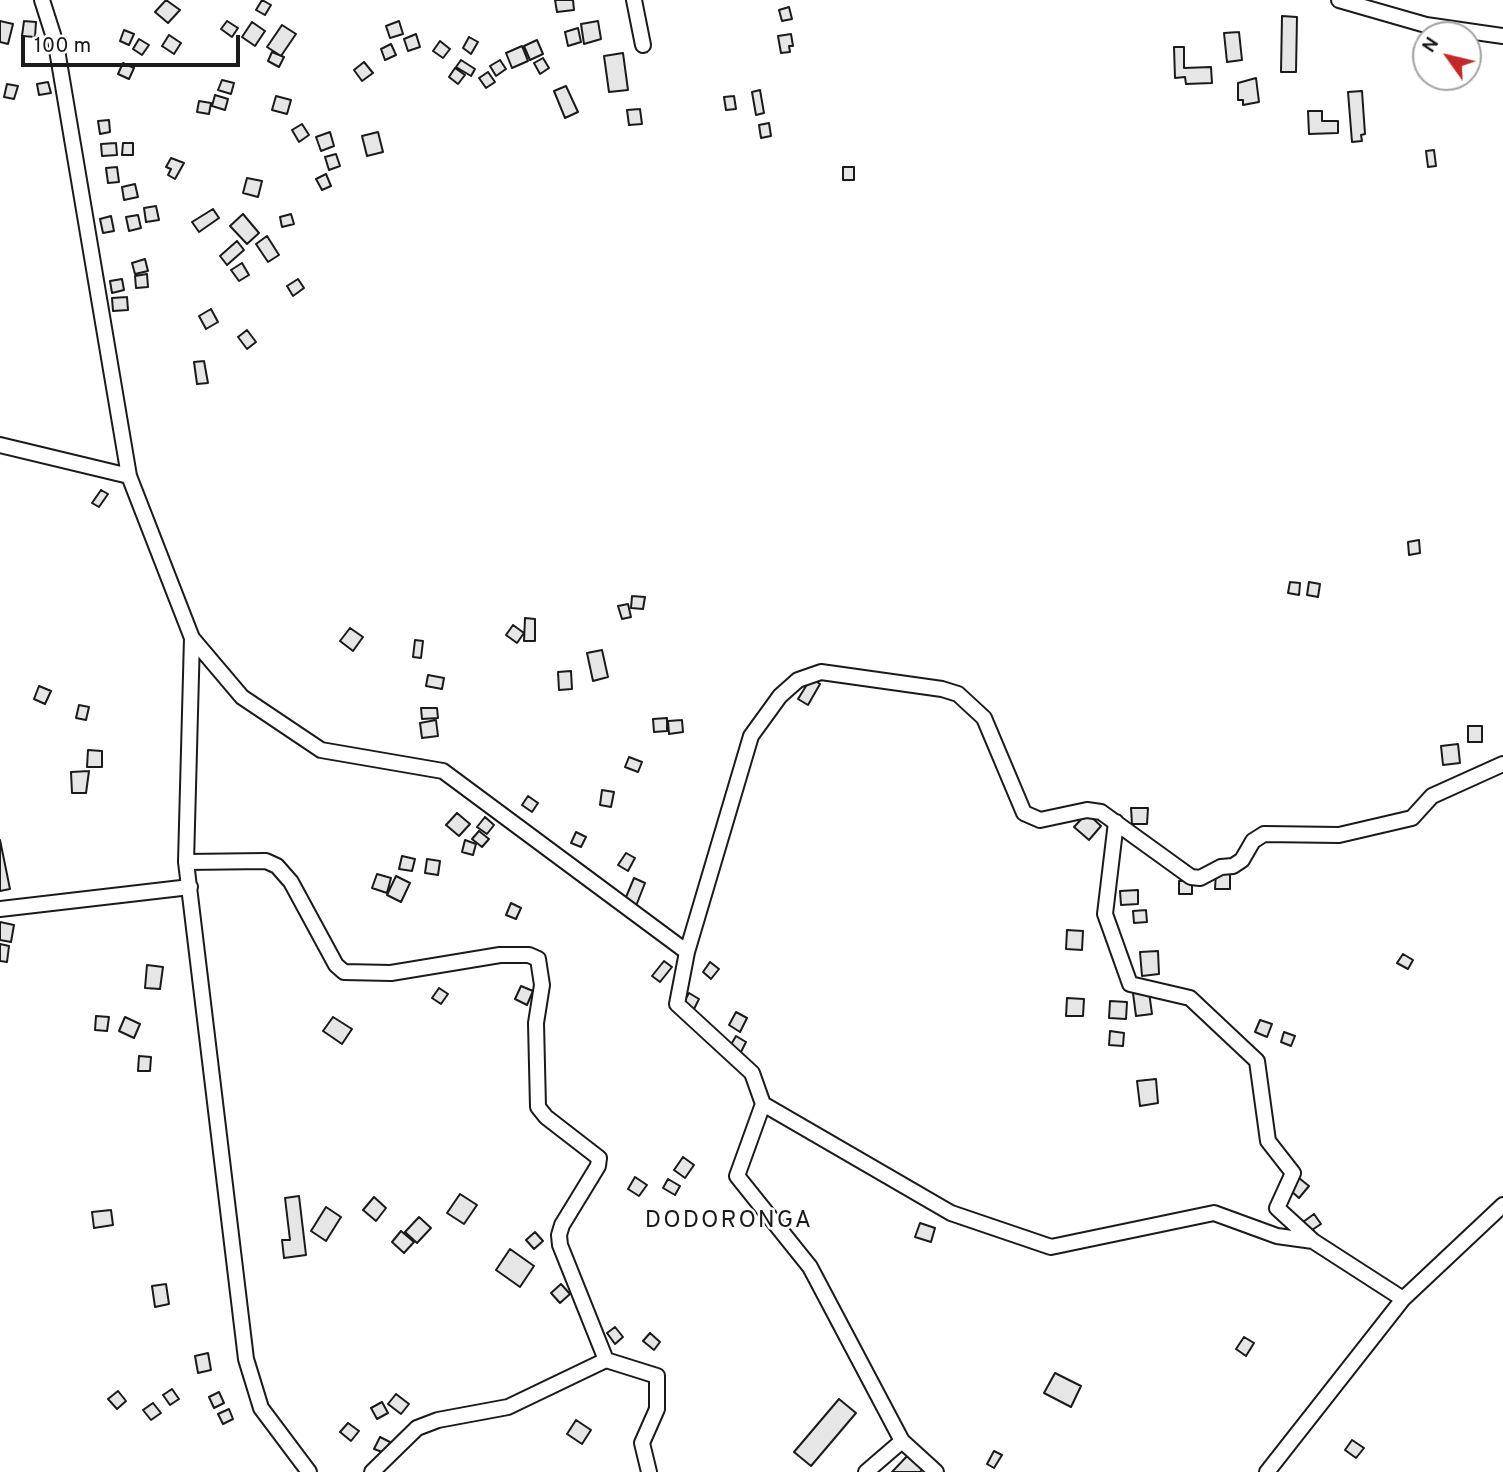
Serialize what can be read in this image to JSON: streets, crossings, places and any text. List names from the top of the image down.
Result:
{
  "districts": ["DODORONGA"],
  "scale_bar": "100 m",
  "north": "top left"
}
